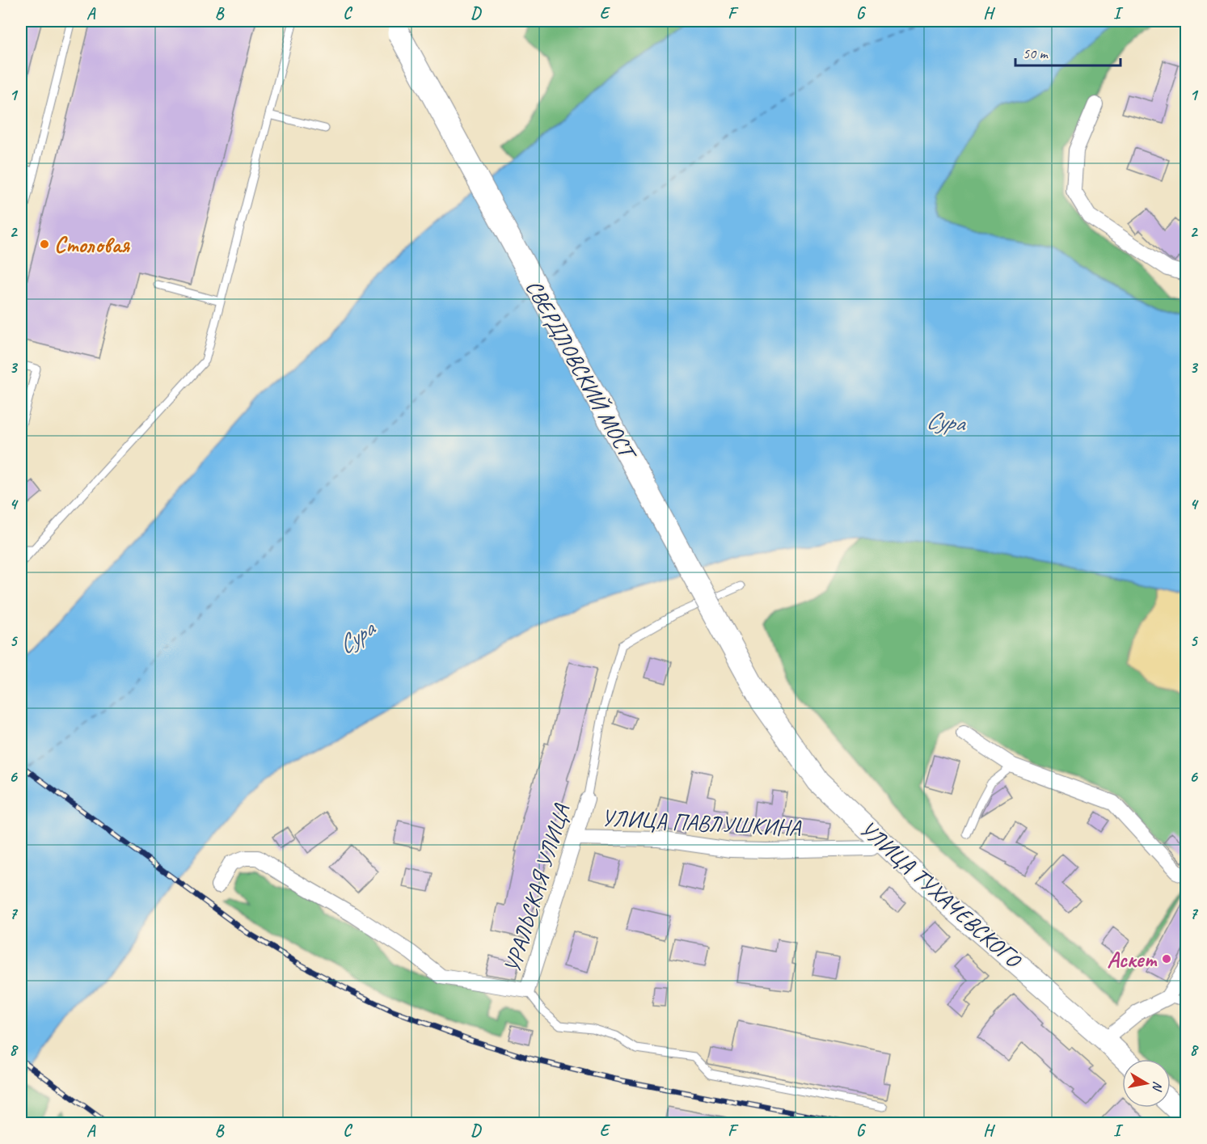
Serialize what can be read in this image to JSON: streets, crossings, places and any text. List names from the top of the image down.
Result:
{
  "streets": {
    "main road": ["СВЕРДЛОВСКИЙ МОСТ", "УЛИЦА ТУХАЧЕВСКОГО"],
    "street": ["УЛИЦА ПАВЛУШКИНА", "УРАЛЬСКАЯ УЛИЦА"]
  },
  "crossings": [
    ["СВЕРДЛОВСКИЙ МОСТ", "УЛИЦА ТУХАЧЕВСКОГО"],
    ["УЛИЦА ПАВЛУШКИНА", "УРАЛЬСКАЯ УЛИЦА"],
    ["УЛИЦА ПАВЛУШКИНА", "УЛИЦА ТУХАЧЕВСКОГО"]
  ],
  "water": ["Сура"],
  "places": ["Столовая", "Аскет"],
  "scale_bar": "50 m",
  "north": "right",
  "grid": {
    "columns": [
      "A",
      "B",
      "C",
      "D",
      "E",
      "F",
      "G",
      "H",
      "I"
    ],
    "rows": [
      "1",
      "2",
      "3",
      "4",
      "5",
      "6",
      "7",
      "8"
    ]
  }
}
